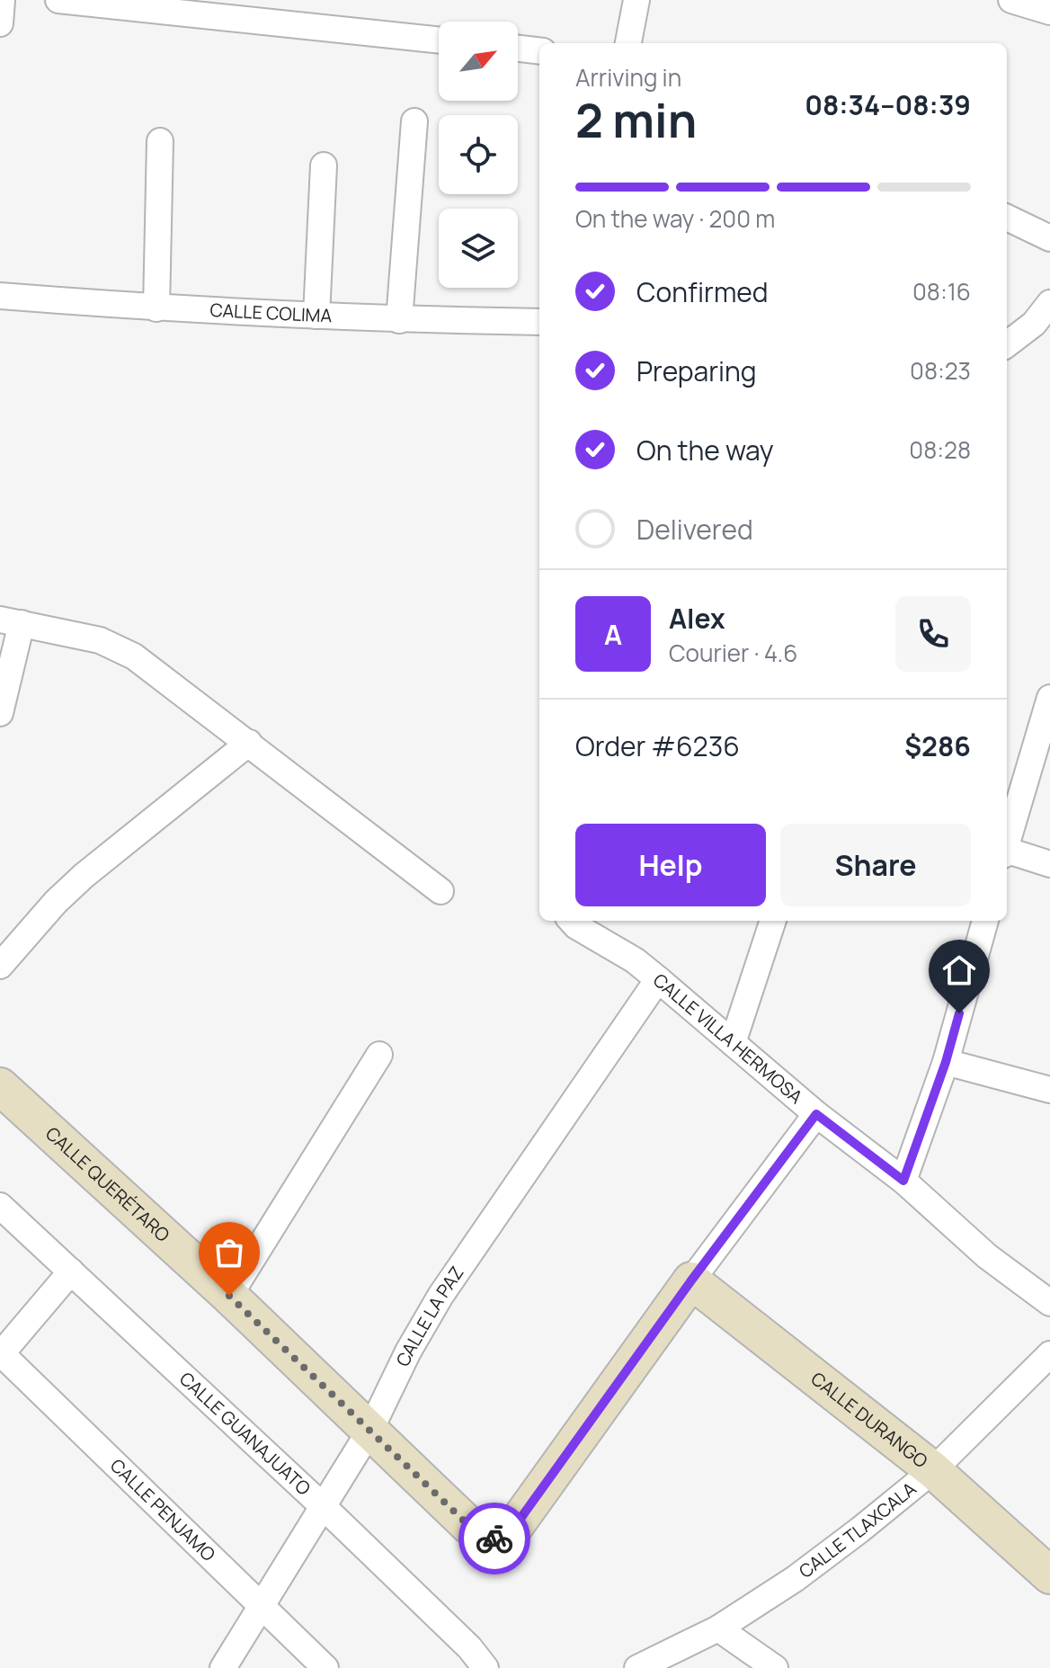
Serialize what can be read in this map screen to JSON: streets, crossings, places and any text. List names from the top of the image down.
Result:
{
  "streets": {
    "street": [
      "CALLE COLIMA",
      "CALLE VILLA HERMOSA",
      "CALLE QUERÉTARO",
      "CALLE LA PAZ",
      "CALLE DURANGO",
      "CALLE GUANAJUATO",
      "CALLE PENJAMO",
      "CALLE TLAXCALA"
    ]
  },
  "crossings": [
    ["CALLE VILLA HERMOSA", "CALLE LA PAZ"],
    ["CALLE QUERÉTARO", "CALLE LA PAZ"],
    ["CALLE QUERÉTARO", "CALLE DURANGO"],
    ["CALLE LA PAZ", "CALLE GUANAJUATO"],
    ["CALLE LA PAZ", "CALLE PENJAMO"],
    ["CALLE DURANGO", "CALLE TLAXCALA"]
  ],
  "north": "top right",
  "page": {
    "heading": ["2 min", "Arriving in", "08:34–08:39"],
    "panel": [
      "Alex",
      "Courier · 4.6",
      "Order #6236",
      "$286"
    ],
    "bar": "On the way · 200 m",
    "list": [
      ["Confirmed", "08:16"],
      ["Preparing", "08:23"],
      ["On the way", "08:28"],
      "Delivered"
    ],
    "round": "A",
    "buttons": ["Help", "Share"]
  }
}
